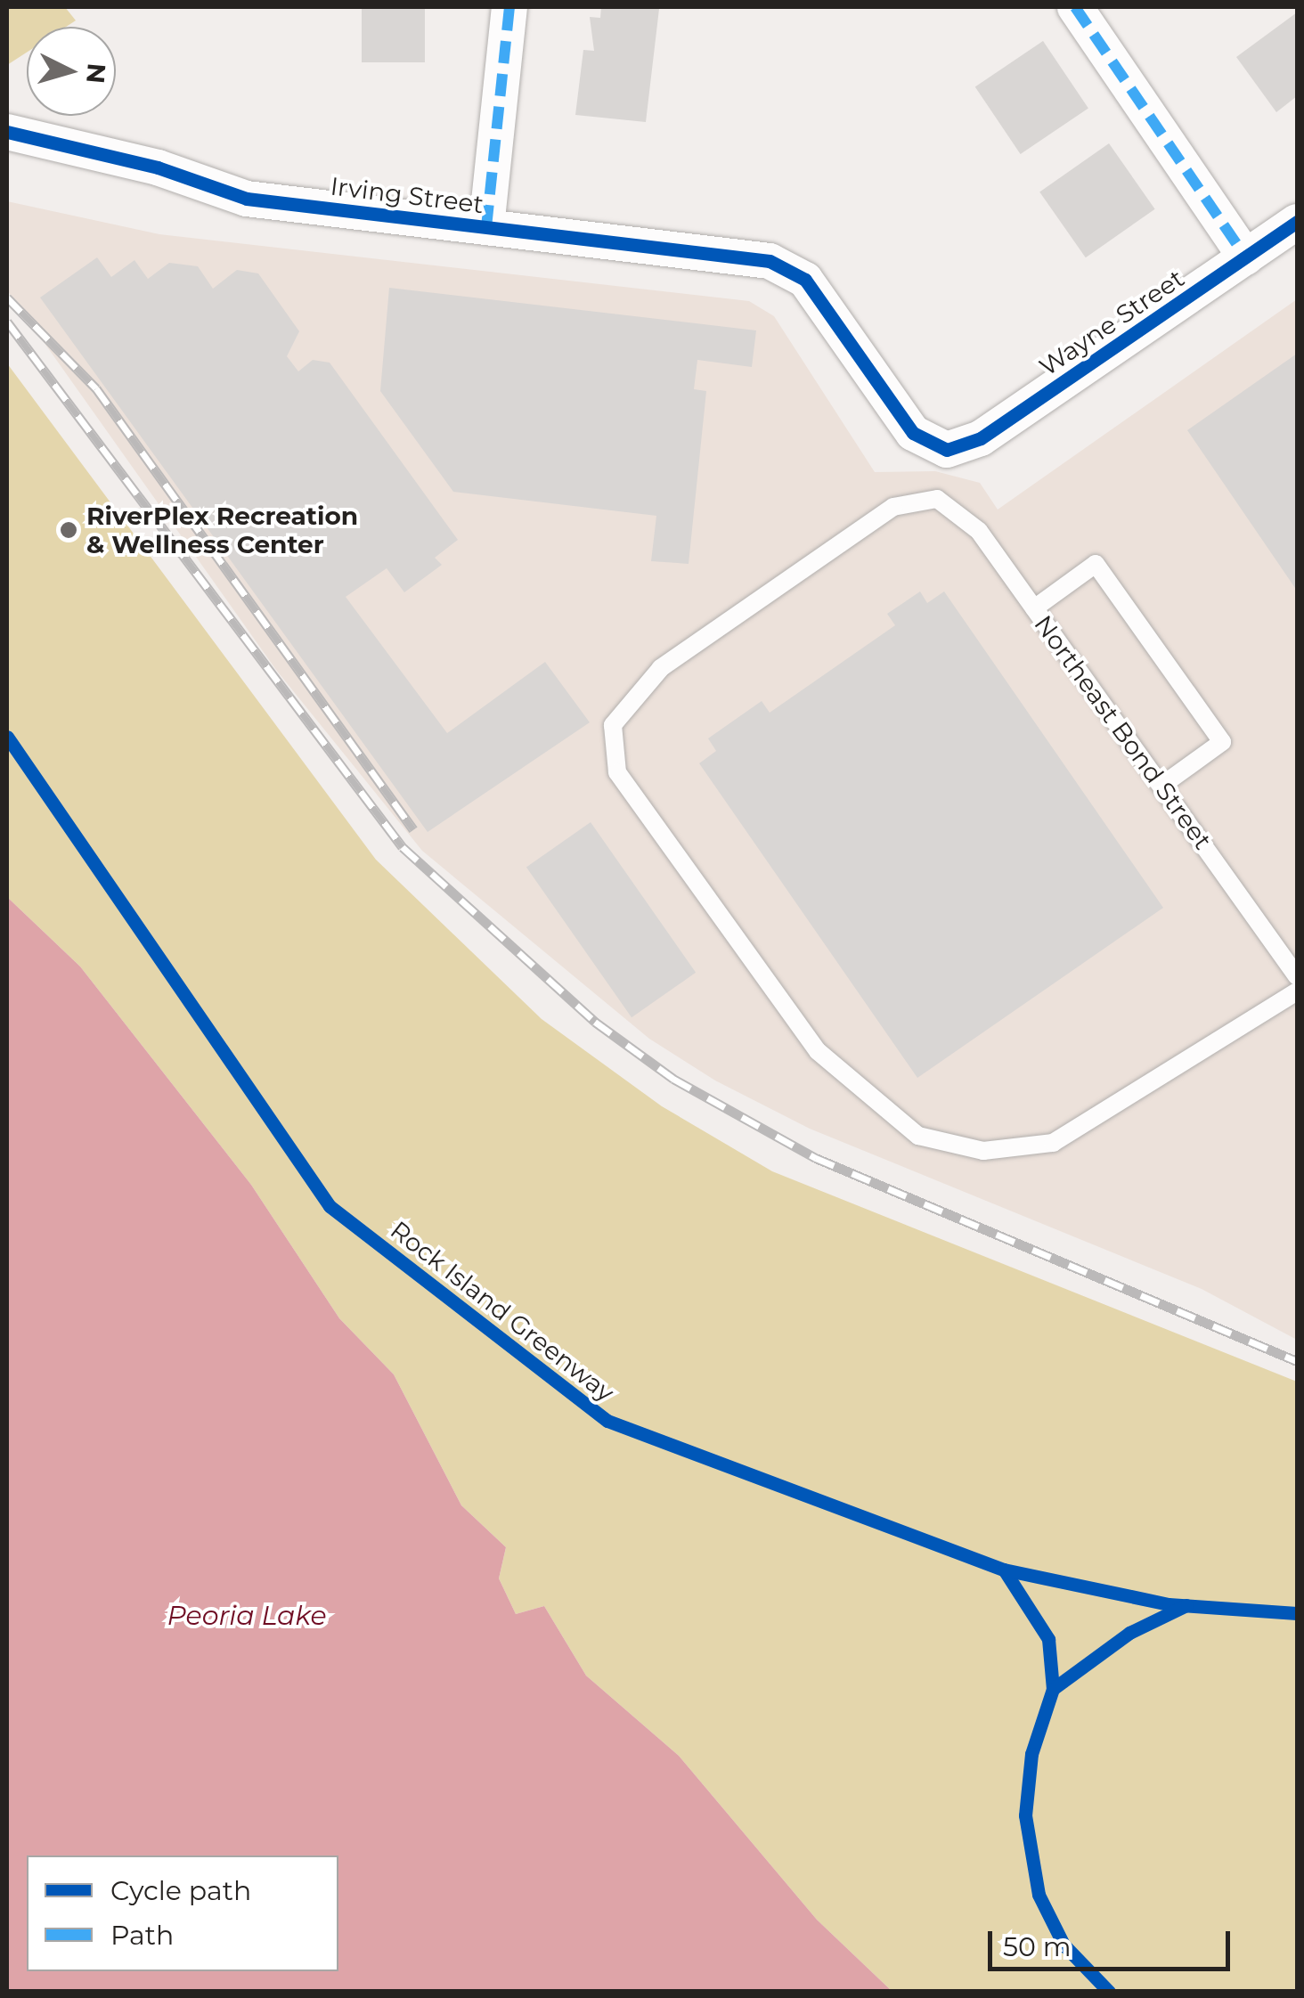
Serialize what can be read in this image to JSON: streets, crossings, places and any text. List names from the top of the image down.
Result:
{
  "streets": {
    "street": ["Irving Street", "Wayne Street"],
    "lane": ["Northeast Bond Street"],
    "cycle path": ["Rock Island Greenway"]
  },
  "crossings": [
    ["Irving Street", "Wayne Street"]
  ],
  "water": ["Peoria Lake"],
  "places": ["RiverPlex Recreation & Wellness Center"],
  "legend": ["Cycle path", "Path"],
  "scale_bar": "50 m",
  "north": "right"
}
